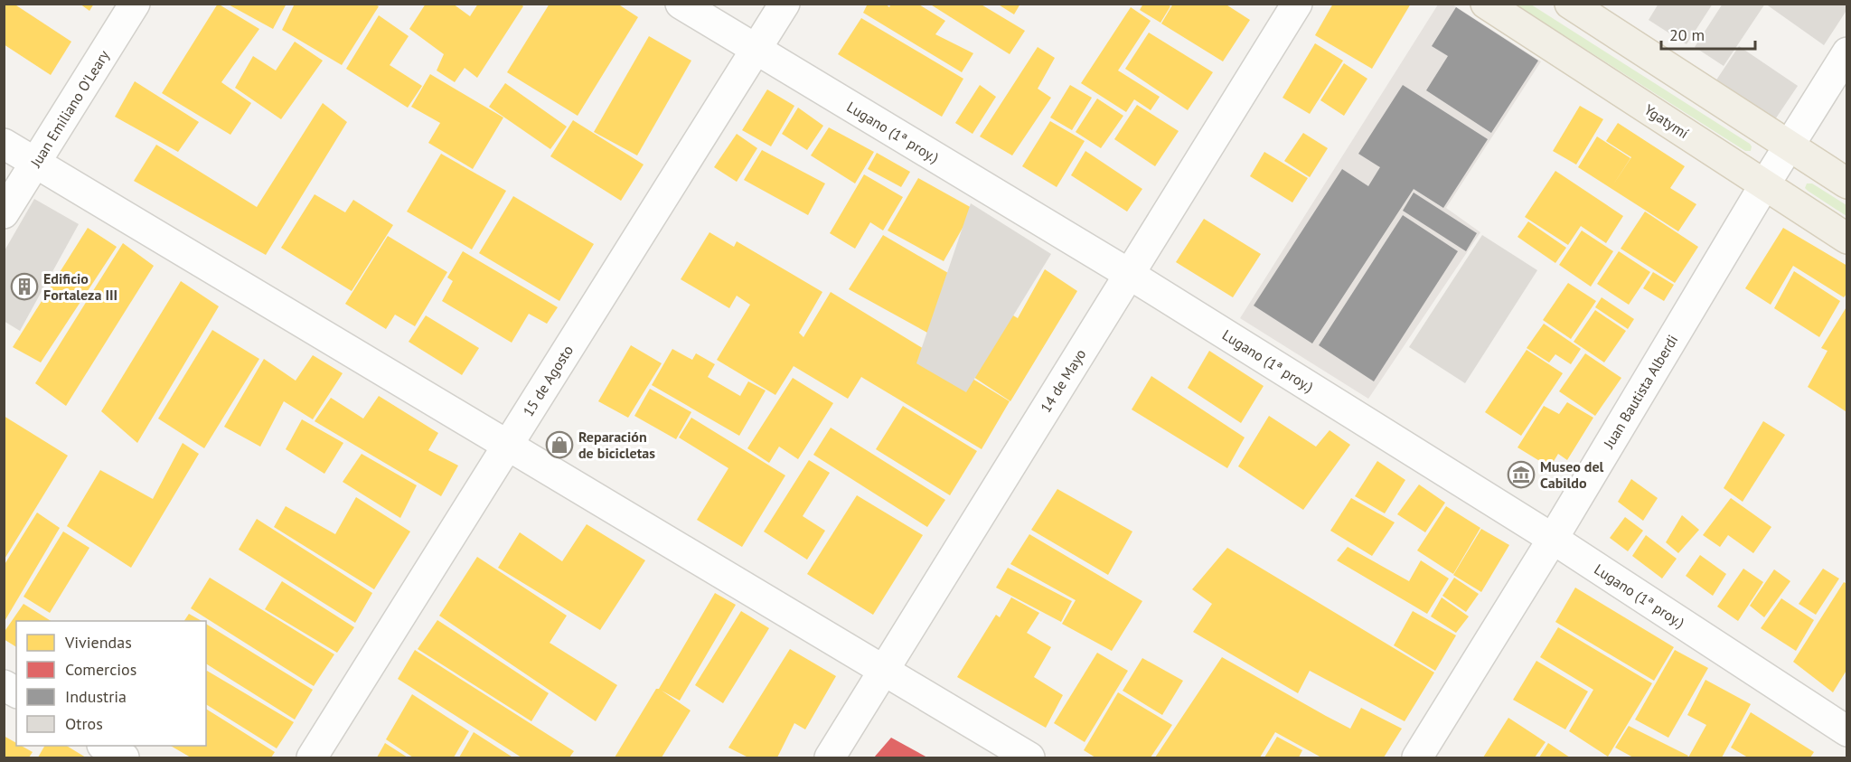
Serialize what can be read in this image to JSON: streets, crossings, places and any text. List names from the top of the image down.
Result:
{
  "streets": {
    "main road": ["Ygatymí"],
    "street": [
      "Juan Emiliano O'Leary",
      "Lugano (1ª proy.)",
      "15 de Agosto",
      "14 de Mayo",
      "Juan Bautista Alberdi"
    ]
  },
  "crossings": [
    ["Ygatymí", "Juan Bautista Alberdi"],
    ["Lugano (1ª proy.)", "15 de Agosto"],
    ["Lugano (1ª proy.)", "14 de Mayo"],
    ["Lugano (1ª proy.)", "Juan Bautista Alberdi"]
  ],
  "places": {
    "building": ["Edificio Fortaleza III"],
    "shop": ["Reparación de bicicletas"],
    "museum": ["Museo del Cabildo"]
  },
  "legend": [
    "Viviendas",
    "Comercios",
    "Industria",
    "Otros"
  ],
  "scale_bar": "20 m"
}
